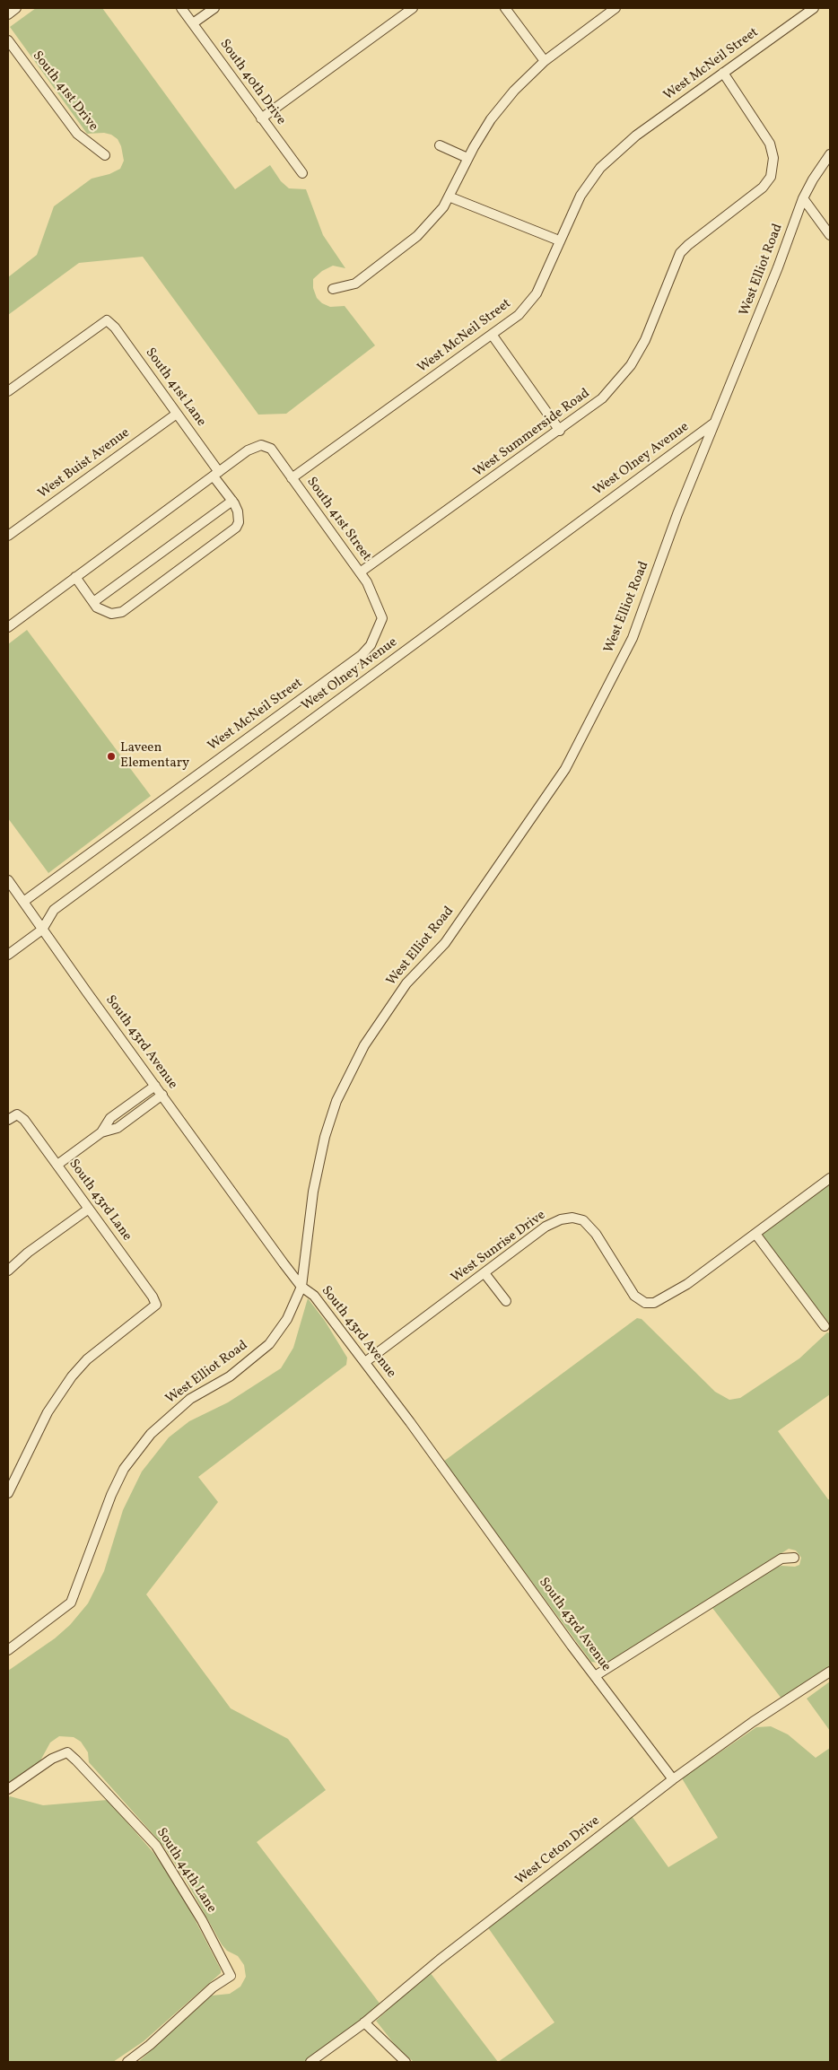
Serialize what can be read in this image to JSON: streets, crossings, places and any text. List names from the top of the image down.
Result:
{
  "streets": {
    "street": [
      "West McNeil Street",
      "South 40th Drive",
      "South 41st Drive",
      "West Elliot Road",
      "South 41st Lane",
      "West Summerside Road",
      "West Olney Avenue",
      "West Buist Avenue",
      "South 41st Street",
      "South 43rd Avenue",
      "South 43rd Lane",
      "West Sunrise Drive",
      "West Ceton Drive",
      "South 44th Lane"
    ]
  },
  "crossings": [
    ["West McNeil Street", "West Summerside Road"],
    ["West McNeil Street", "South 41st Street"],
    ["West McNeil Street", "South 43rd Avenue"],
    ["West Elliot Road", "West Olney Avenue"],
    ["West Elliot Road", "South 43rd Avenue"],
    ["South 41st Lane", "West Buist Avenue"],
    ["South 41st Lane", "South 41st Street"],
    ["West Summerside Road", "South 41st Street"],
    ["West Olney Avenue", "South 43rd Avenue"],
    ["South 43rd Avenue", "West Sunrise Drive"],
    ["South 43rd Avenue", "West Ceton Drive"]
  ],
  "places": ["Laveen Elementary"]
}
